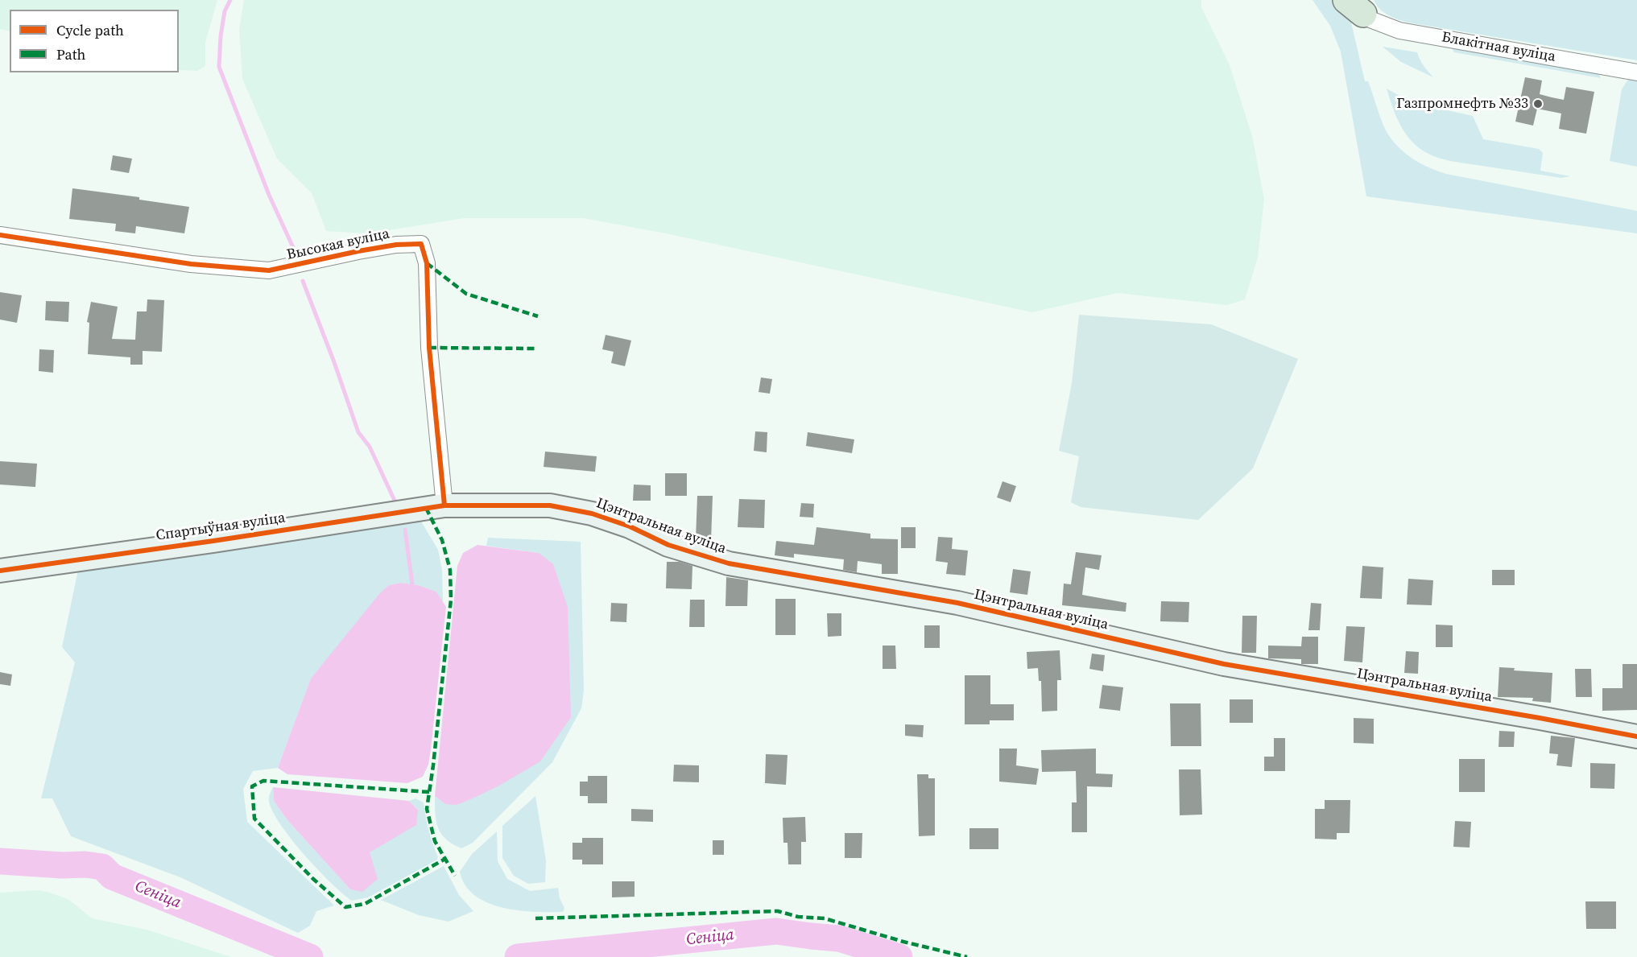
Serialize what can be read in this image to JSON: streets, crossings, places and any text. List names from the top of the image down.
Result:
{
  "streets": {
    "street": [
      "Блакітная вуліца",
      "Высокая вуліца",
      "Цэнтральная вуліца",
      "Спартыўная вуліца"
    ]
  },
  "crossings": [
    ["Высокая вуліца", "Цэнтральная вуліца"],
    ["Высокая вуліца", "Спартыўная вуліца"],
    ["Цэнтральная вуліца", "Спартыўная вуліца"]
  ],
  "water": ["Сеніца"],
  "places": ["Газпромнефть №33"],
  "legend": ["Cycle path", "Path"]
}
